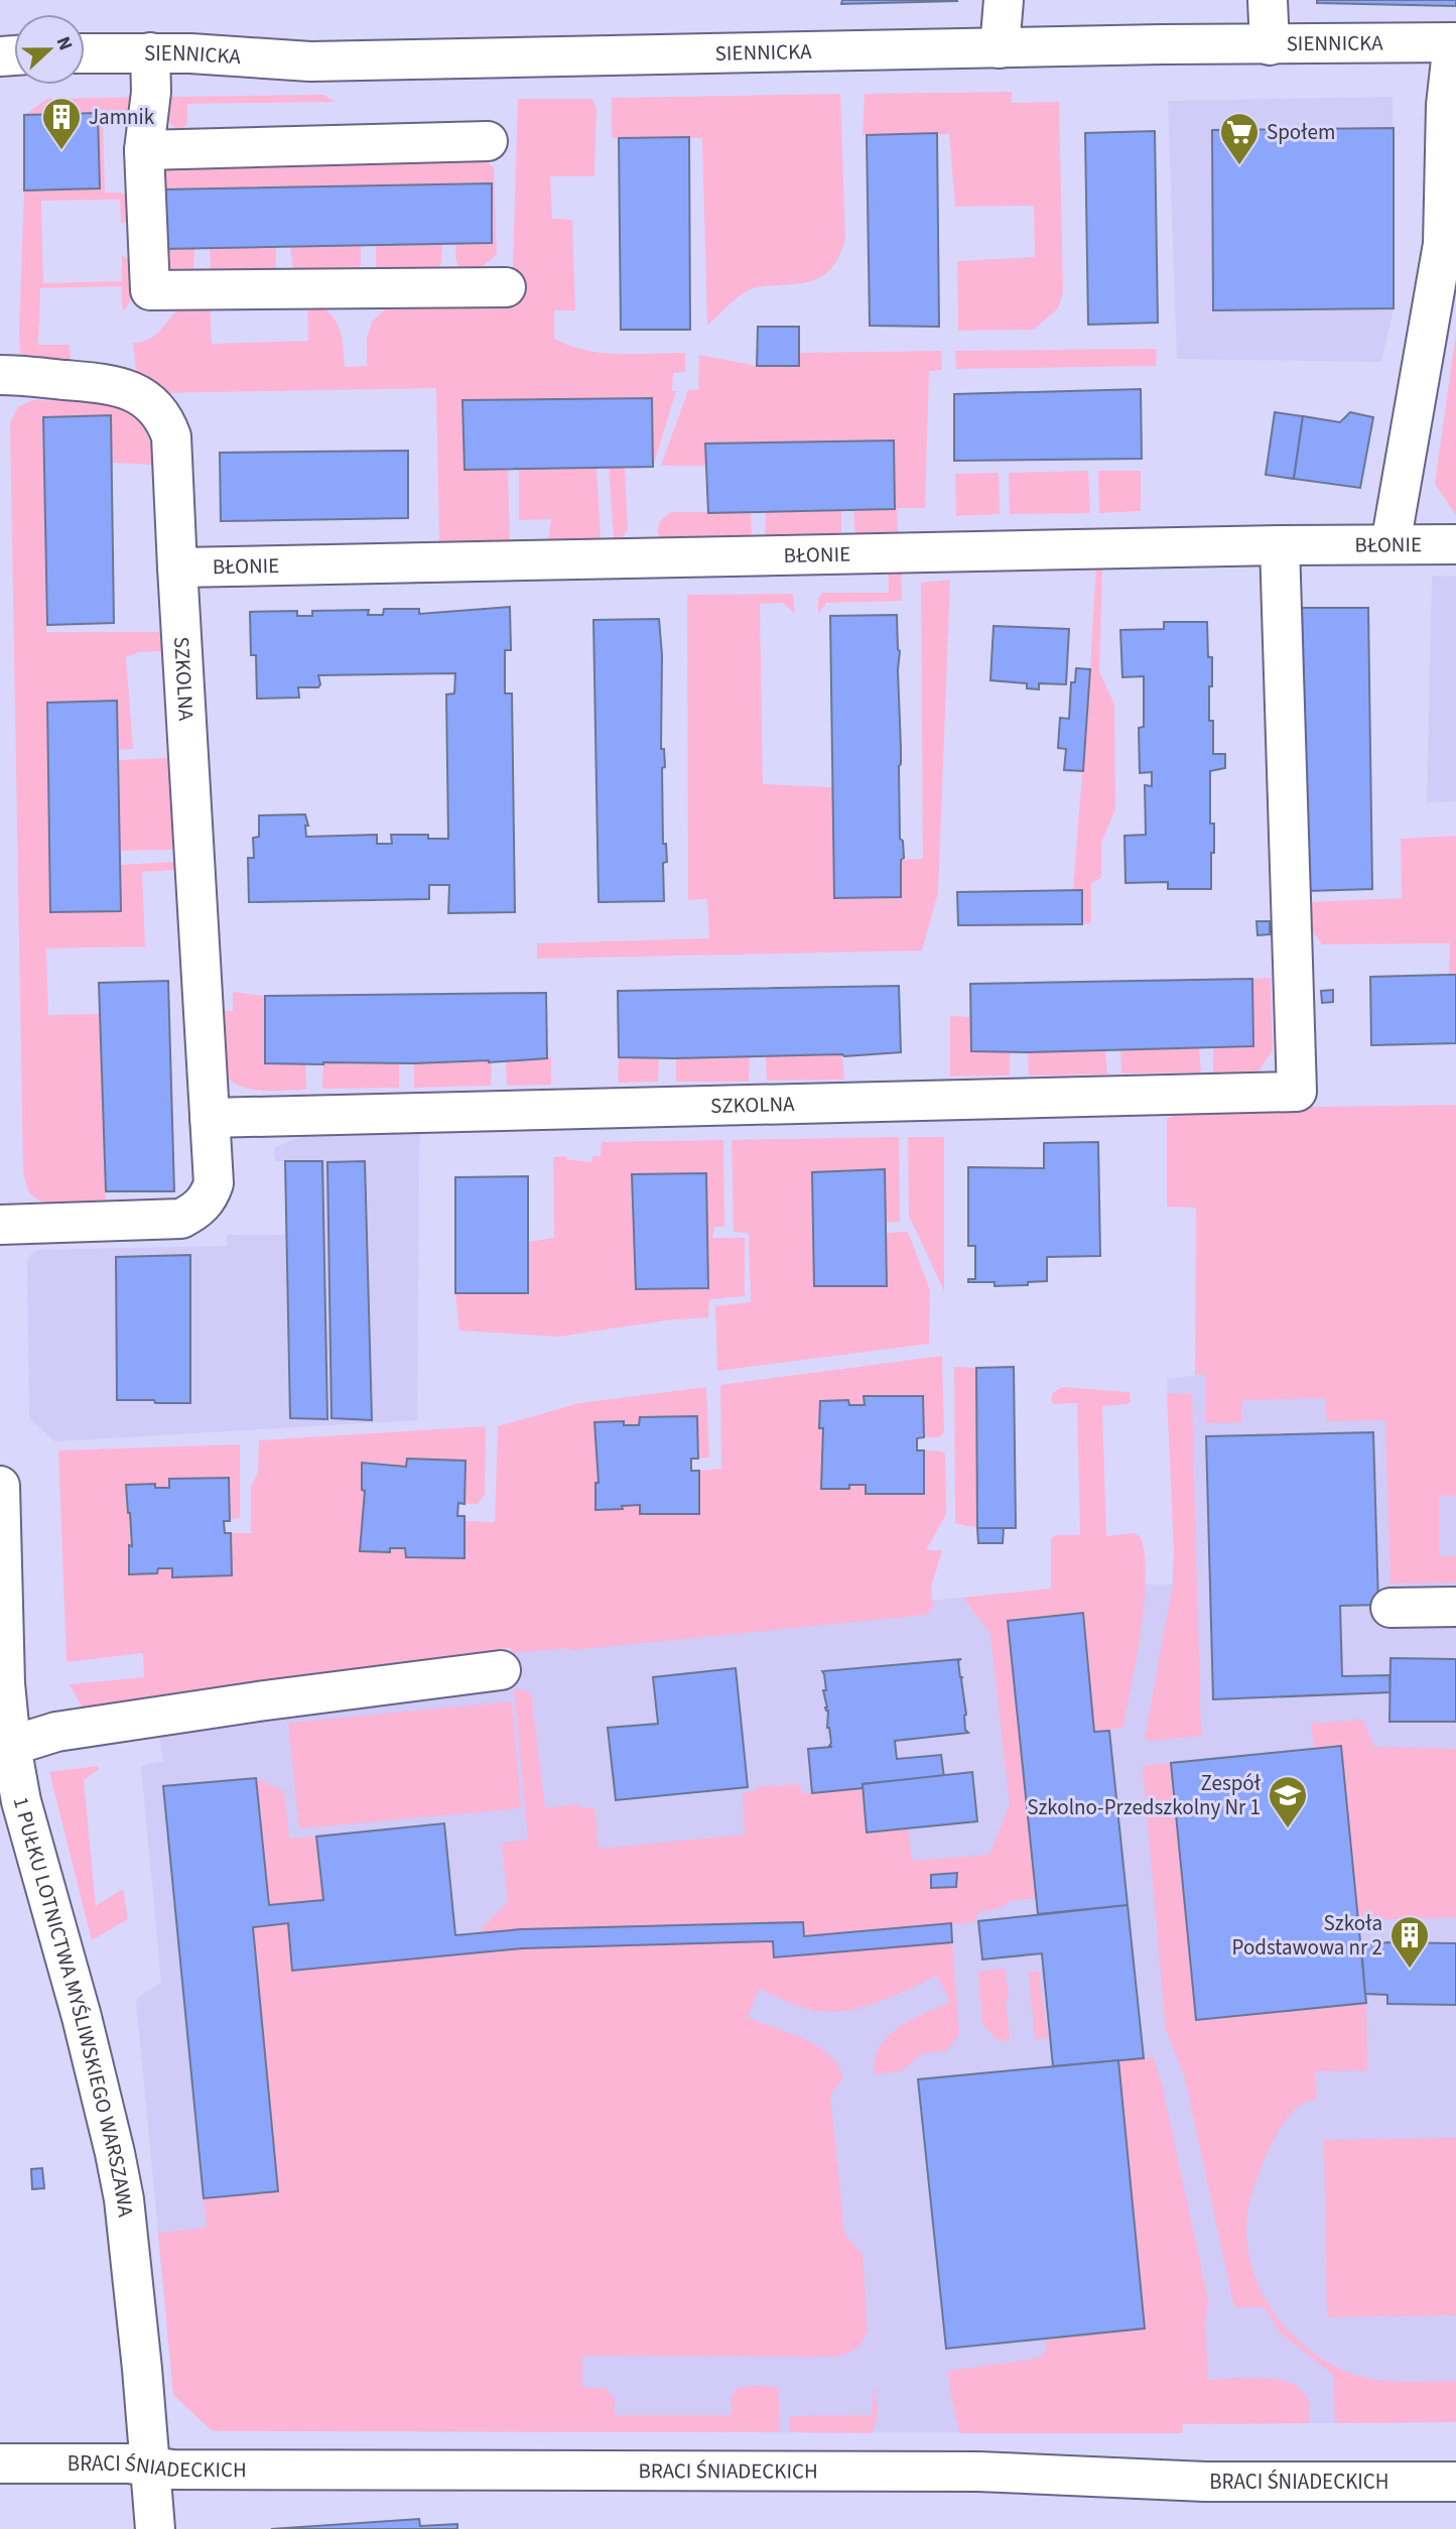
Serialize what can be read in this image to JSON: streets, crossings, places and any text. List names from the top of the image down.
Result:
{
  "streets": {
    "street": [
      "SIENNICKA",
      "BŁONIE",
      "SZKOLNA",
      "1 PUŁKU LOTNICTWA MYŚLIWSKIEGO WARSZAWA",
      "BRACI ŚNIADECKICH"
    ]
  },
  "crossings": [
    ["BŁONIE", "SZKOLNA"],
    ["1 PUŁKU LOTNICTWA MYŚLIWSKIEGO WARSZAWA", "BRACI ŚNIADECKICH"]
  ],
  "places": {
    "building": ["Jamnik", "Szkoła Podstawowa nr 2"],
    "supermarket": ["Społem"],
    "school or university": ["Zespół Szkolno-Przedszkolny Nr 1"]
  },
  "north": "right"
}
